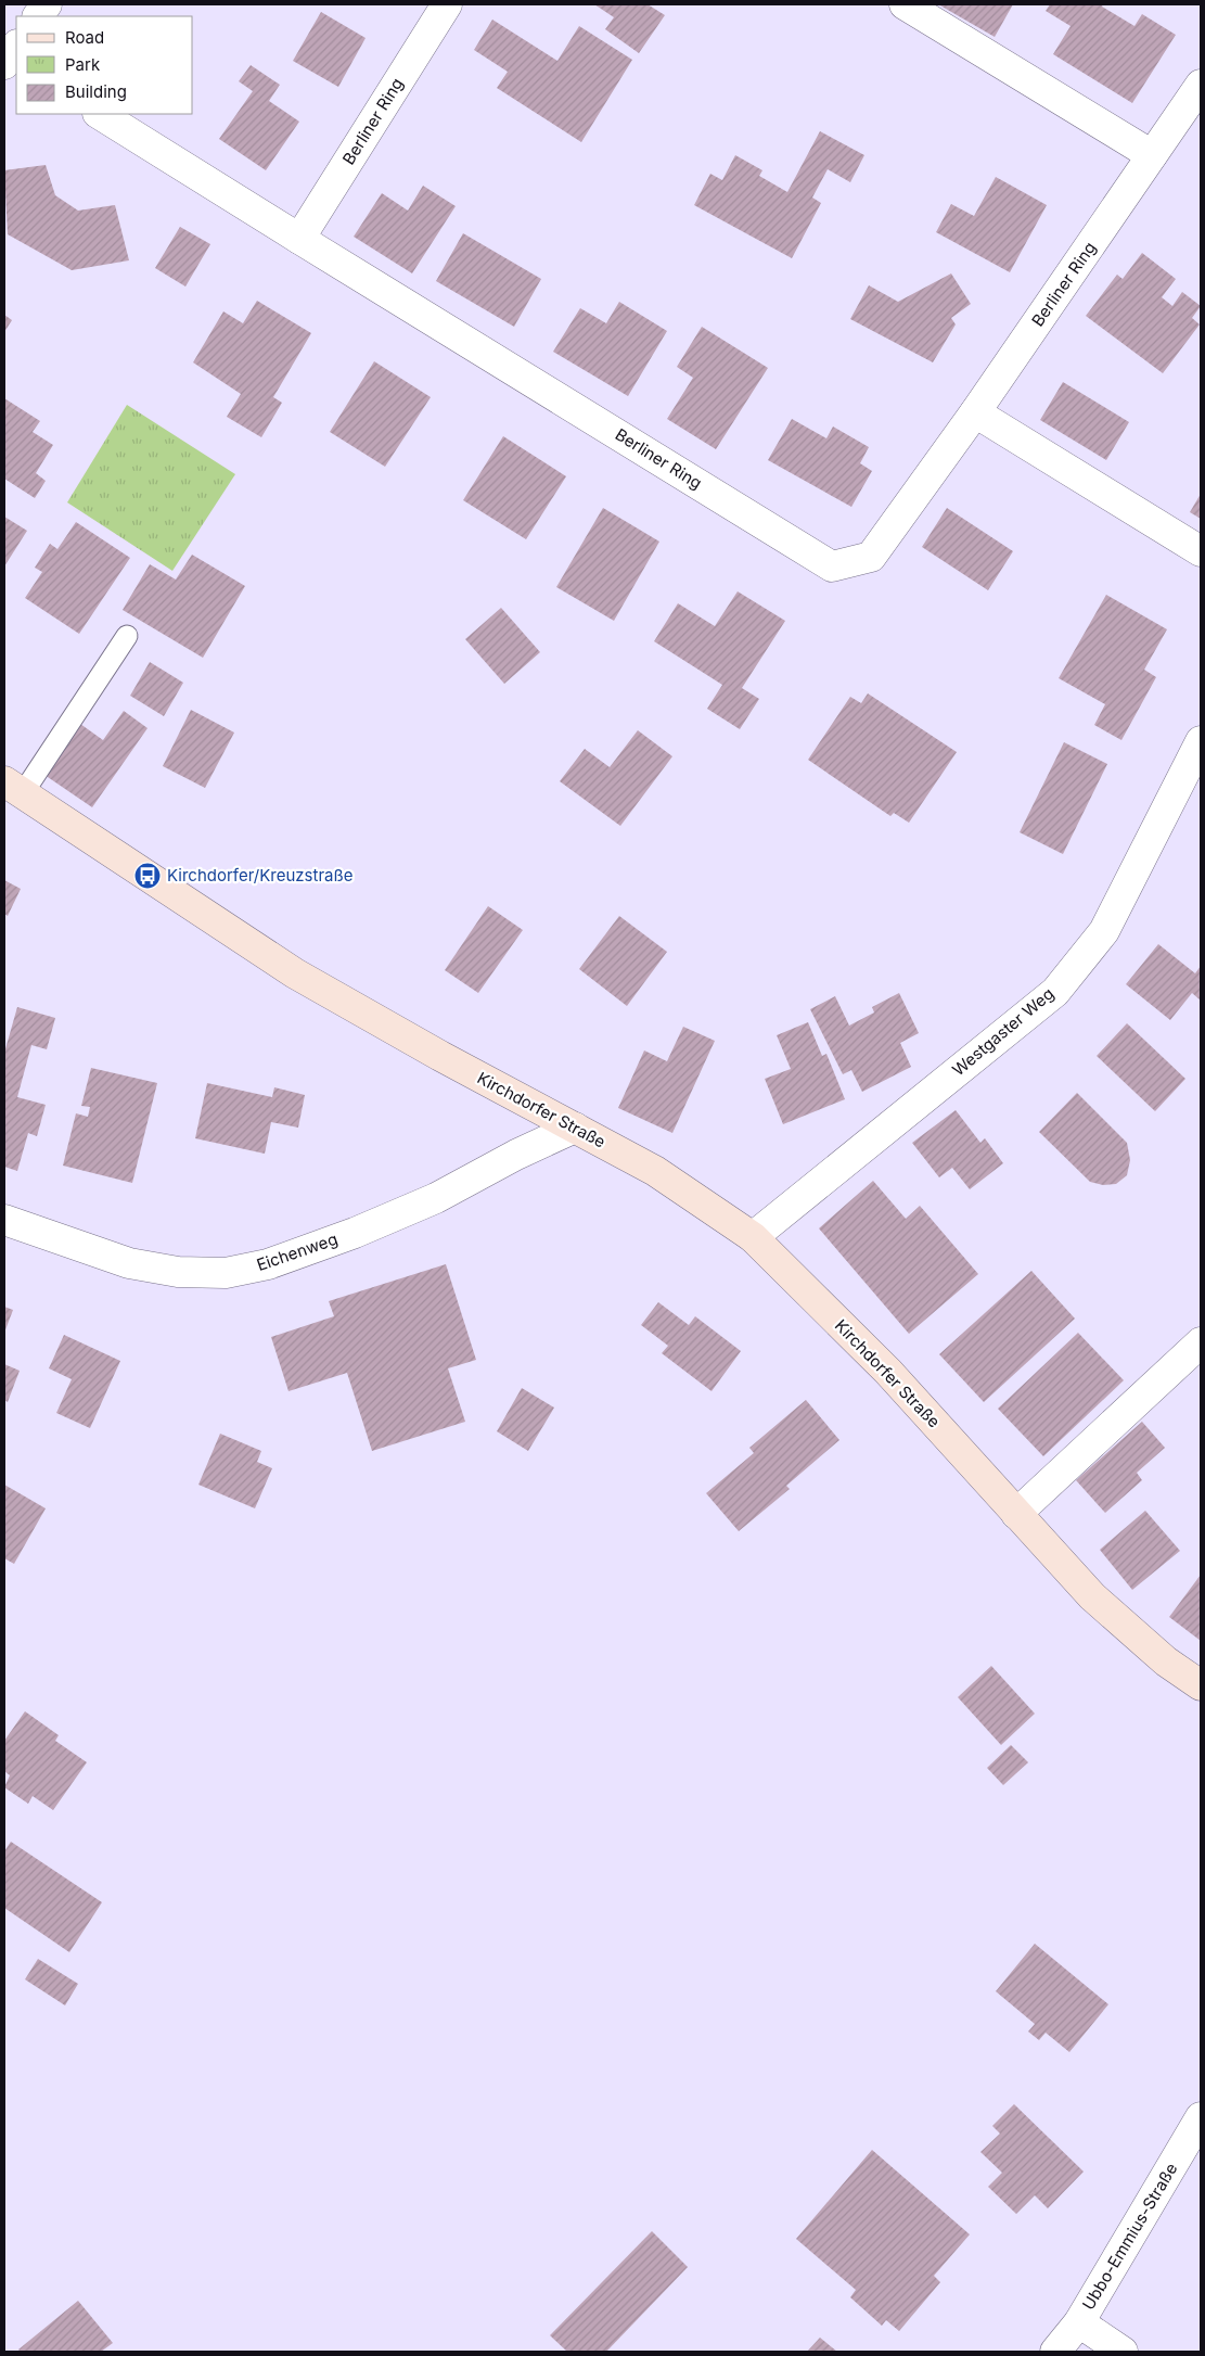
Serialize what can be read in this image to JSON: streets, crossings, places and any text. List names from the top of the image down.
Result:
{
  "streets": {
    "street": [
      "Berliner Ring",
      "Westgaster Weg",
      "Kirchdorfer Straße",
      "Eichenweg",
      "Ubbo-Emmius-Straße"
    ]
  },
  "crossings": [
    ["Westgaster Weg", "Kirchdorfer Straße"],
    ["Kirchdorfer Straße", "Eichenweg"]
  ],
  "places": {
    "bus stop": ["Kirchdorfer/Kreuzstraße"]
  },
  "legend": ["Road", "Park", "Building"]
}
